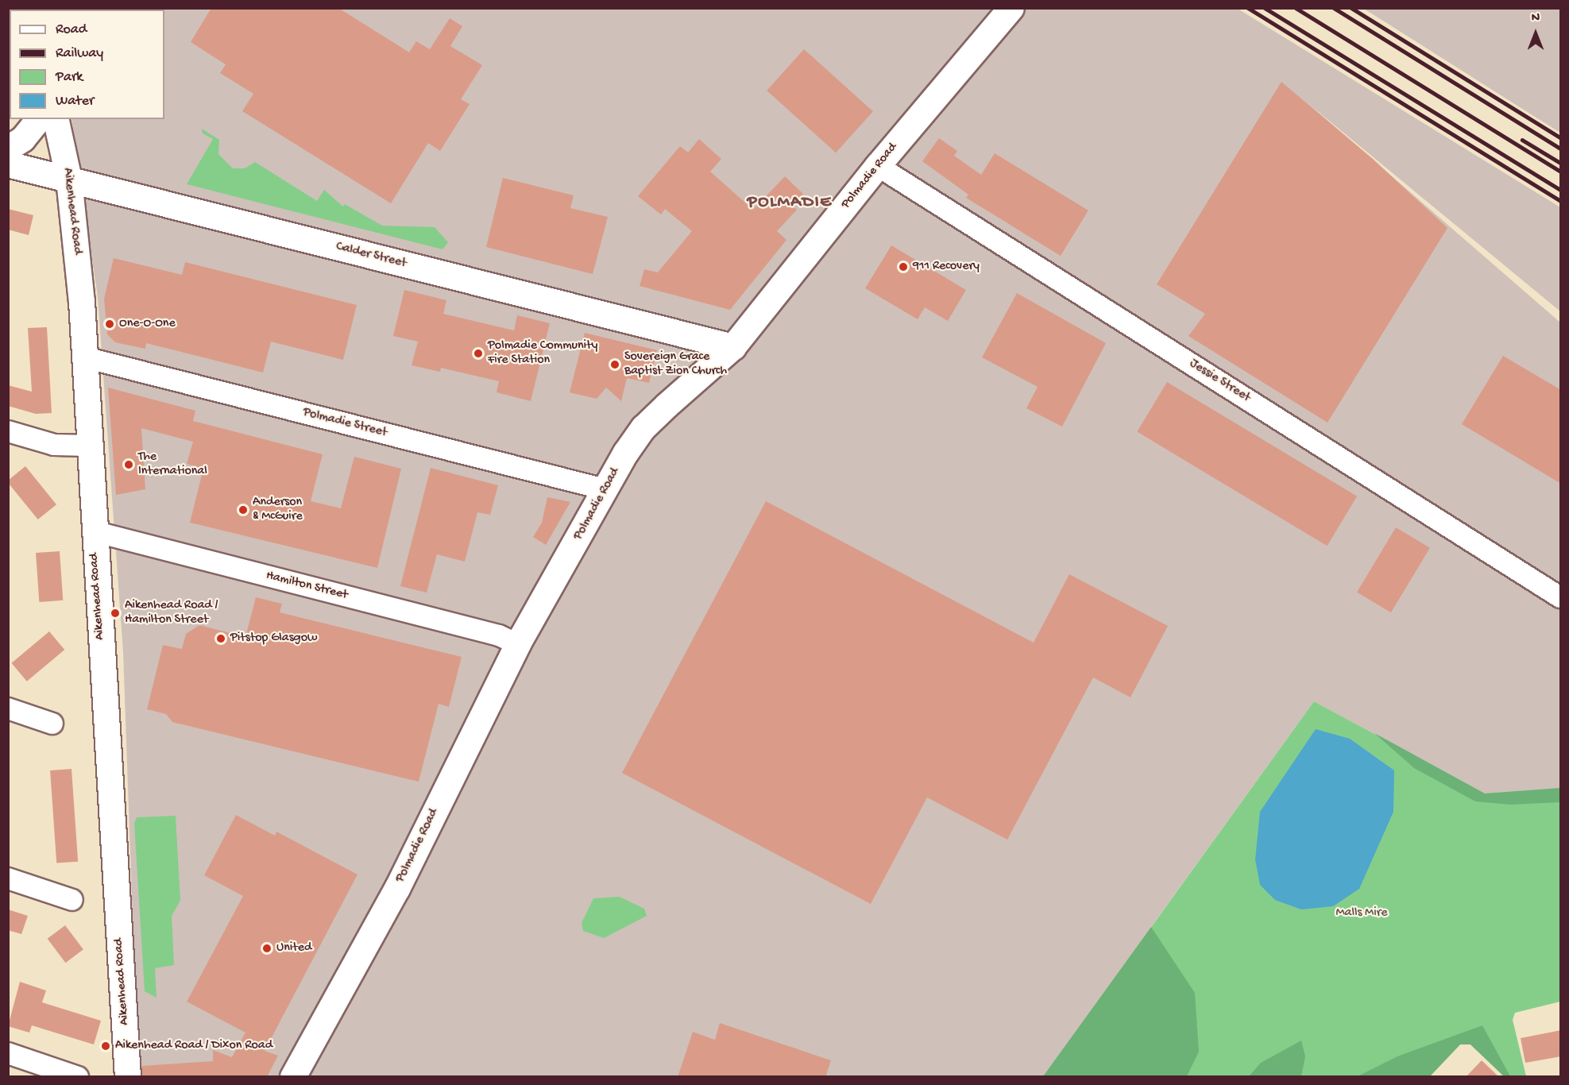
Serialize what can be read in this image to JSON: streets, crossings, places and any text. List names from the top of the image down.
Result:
{
  "streets": {
    "main road": ["Polmadie Road", "Aikenhead Road", "Calder Street"],
    "street": ["Jessie Street", "Polmadie Street", "Hamilton Street"]
  },
  "crossings": [
    ["Polmadie Road", "Calder Street"],
    ["Polmadie Road", "Jessie Street"],
    ["Polmadie Road", "Polmadie Street"],
    ["Polmadie Road", "Hamilton Street"],
    ["Aikenhead Road", "Calder Street"],
    ["Aikenhead Road", "Polmadie Street"],
    ["Aikenhead Road", "Hamilton Street"]
  ],
  "districts": ["POLMADIE"],
  "parks": ["Malls Mire"],
  "places": [
    "911 Recovery",
    "One-O-One",
    "Polmadie Community Fire Station",
    "Sovereign Grace Baptist Zion Church",
    "The International",
    "Anderson & McGuire",
    "Aikenhead Road / Hamilton Street",
    "Pitstop Glasgow",
    "United",
    "Aikenhead Road / Dixon Road"
  ],
  "legend": [
    "Road",
    "Railway",
    "Park",
    "Water"
  ],
  "north": "top"
}
